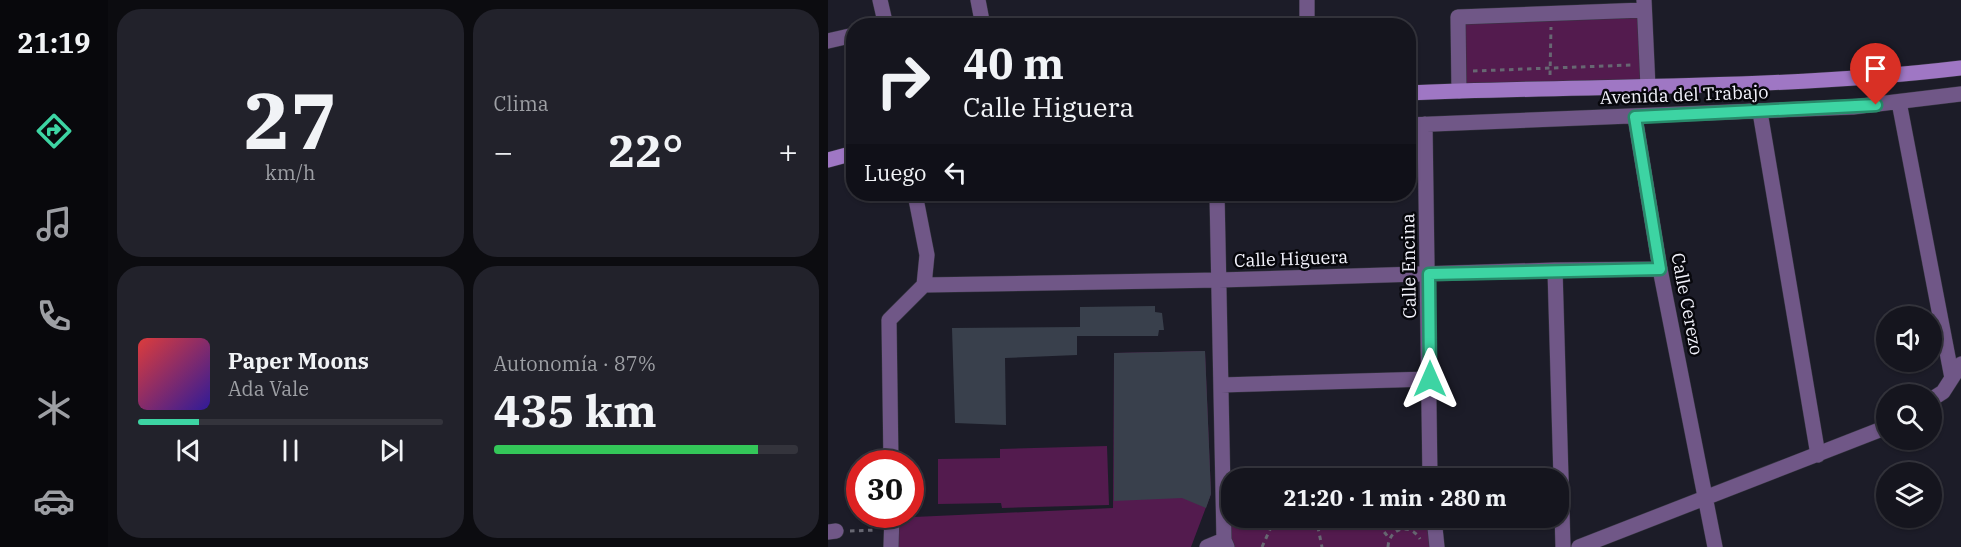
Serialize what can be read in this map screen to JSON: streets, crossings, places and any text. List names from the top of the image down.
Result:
{
  "streets": {
    "street": [
      "Avenida del Trabajo",
      "Calle Higuera",
      "Calle Encina",
      "Calle Cerezo"
    ]
  },
  "crossings": [
    ["Avenida del Trabajo", "Calle Encina"],
    ["Avenida del Trabajo", "Calle Cerezo"],
    ["Calle Higuera", "Calle Encina"],
    ["Calle Higuera", "Calle Cerezo"]
  ],
  "page": {
    "tabs": "21:19",
    "tile": [
      ["27", "km/h"],
      "Clima",
      ["Autonomía · 87%", "435 km"]
    ],
    "turn": ["40 m", "Calle Higuera"],
    "heat": ["−", "22°", "+"],
    "then": "Luego",
    "song": ["Paper Moons", "Ada Vale"],
    "limit": "30",
    "trip": "21:20 · 1 min · 280 m"
  }
}
